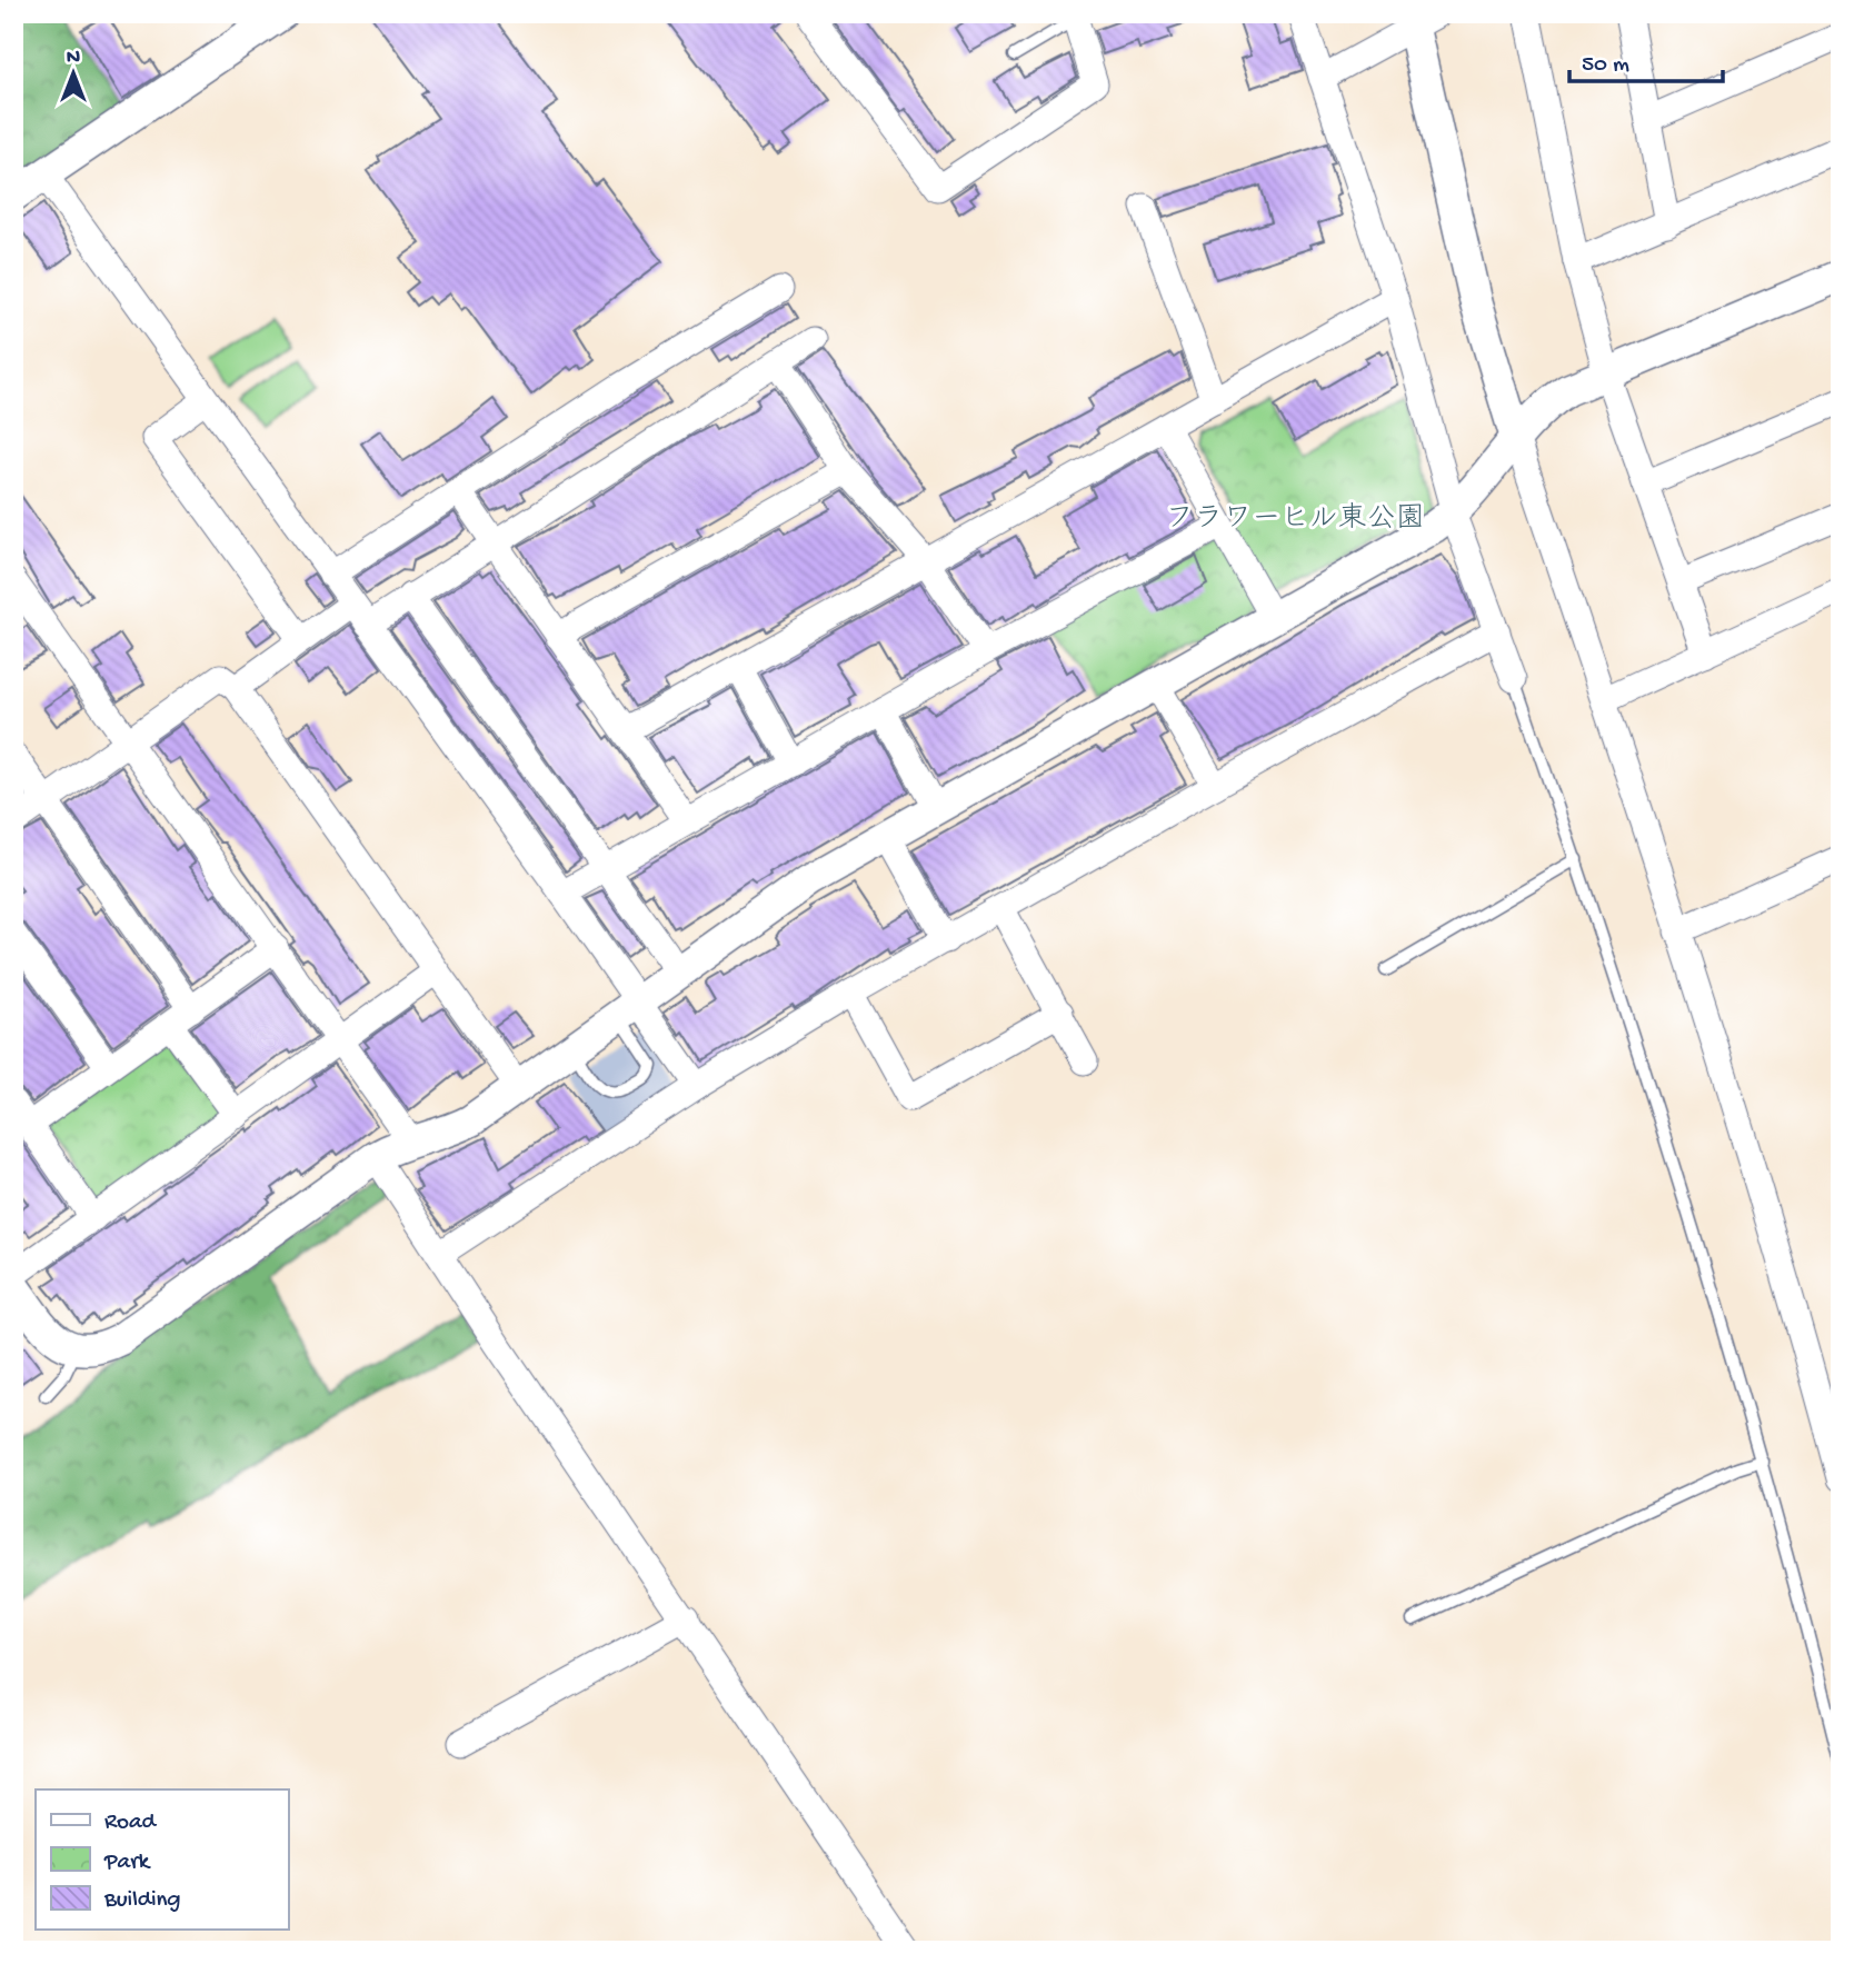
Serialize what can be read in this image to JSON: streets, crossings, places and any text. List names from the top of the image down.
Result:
{
  "parks": ["フラワーヒル東公園"],
  "legend": ["Road", "Park", "Building"],
  "scale_bar": "50 m",
  "north": "top"
}
